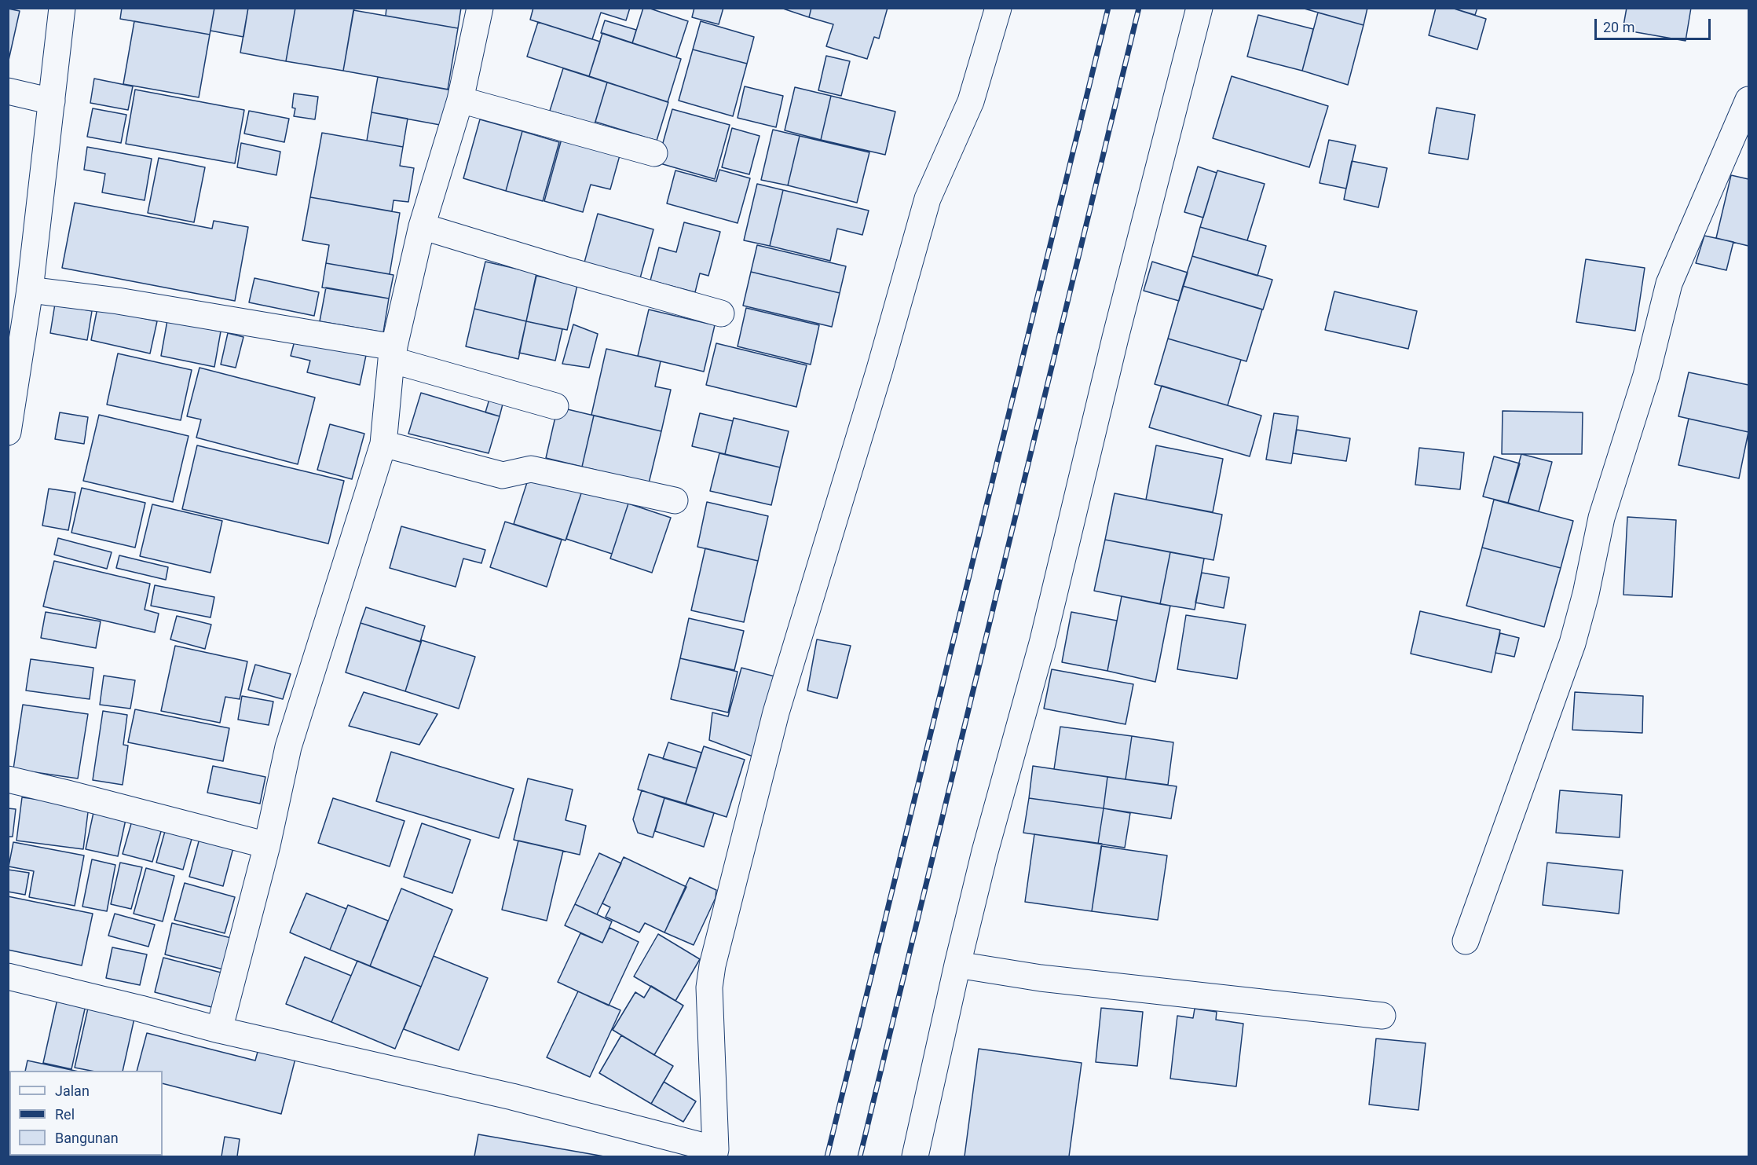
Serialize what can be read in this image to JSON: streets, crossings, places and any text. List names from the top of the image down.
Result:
{
  "legend": ["Jalan", "Rel", "Bangunan"],
  "scale_bar": "20 m"
}
